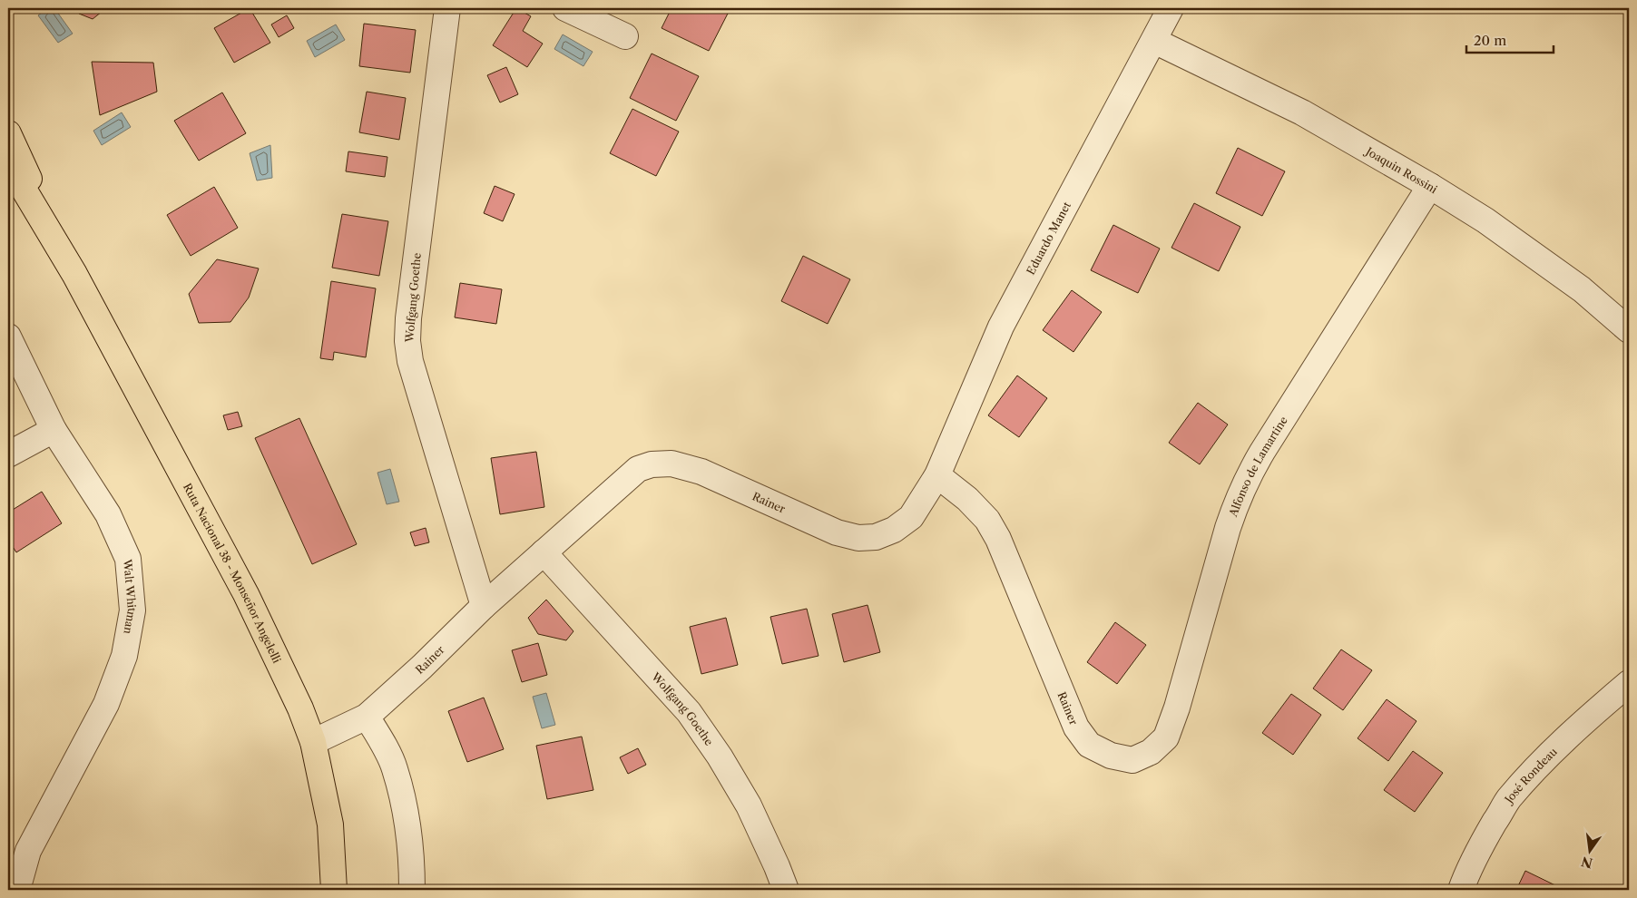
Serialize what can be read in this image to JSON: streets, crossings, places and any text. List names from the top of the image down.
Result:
{
  "streets": {
    "main road": ["Ruta Nacional 38 - Monseñor Angelelli"],
    "street": [
      "Joaquin Rossini",
      "Eduardo Manet",
      "Wolfgang Goethe",
      "Alfonso de Lamartine",
      "Rainer",
      "Walt Whitman",
      "José Rondeau"
    ]
  },
  "crossings": [
    ["Joaquin Rossini", "Eduardo Manet"],
    ["Joaquin Rossini", "Alfonso de Lamartine"],
    ["Eduardo Manet", "Rainer"],
    ["Wolfgang Goethe", "Rainer"],
    ["Alfonso de Lamartine", "Rainer"],
    ["Rainer", "Ruta Nacional 38 - Monseñor Angelelli"]
  ],
  "scale_bar": "20 m",
  "north": "bottom"
}
